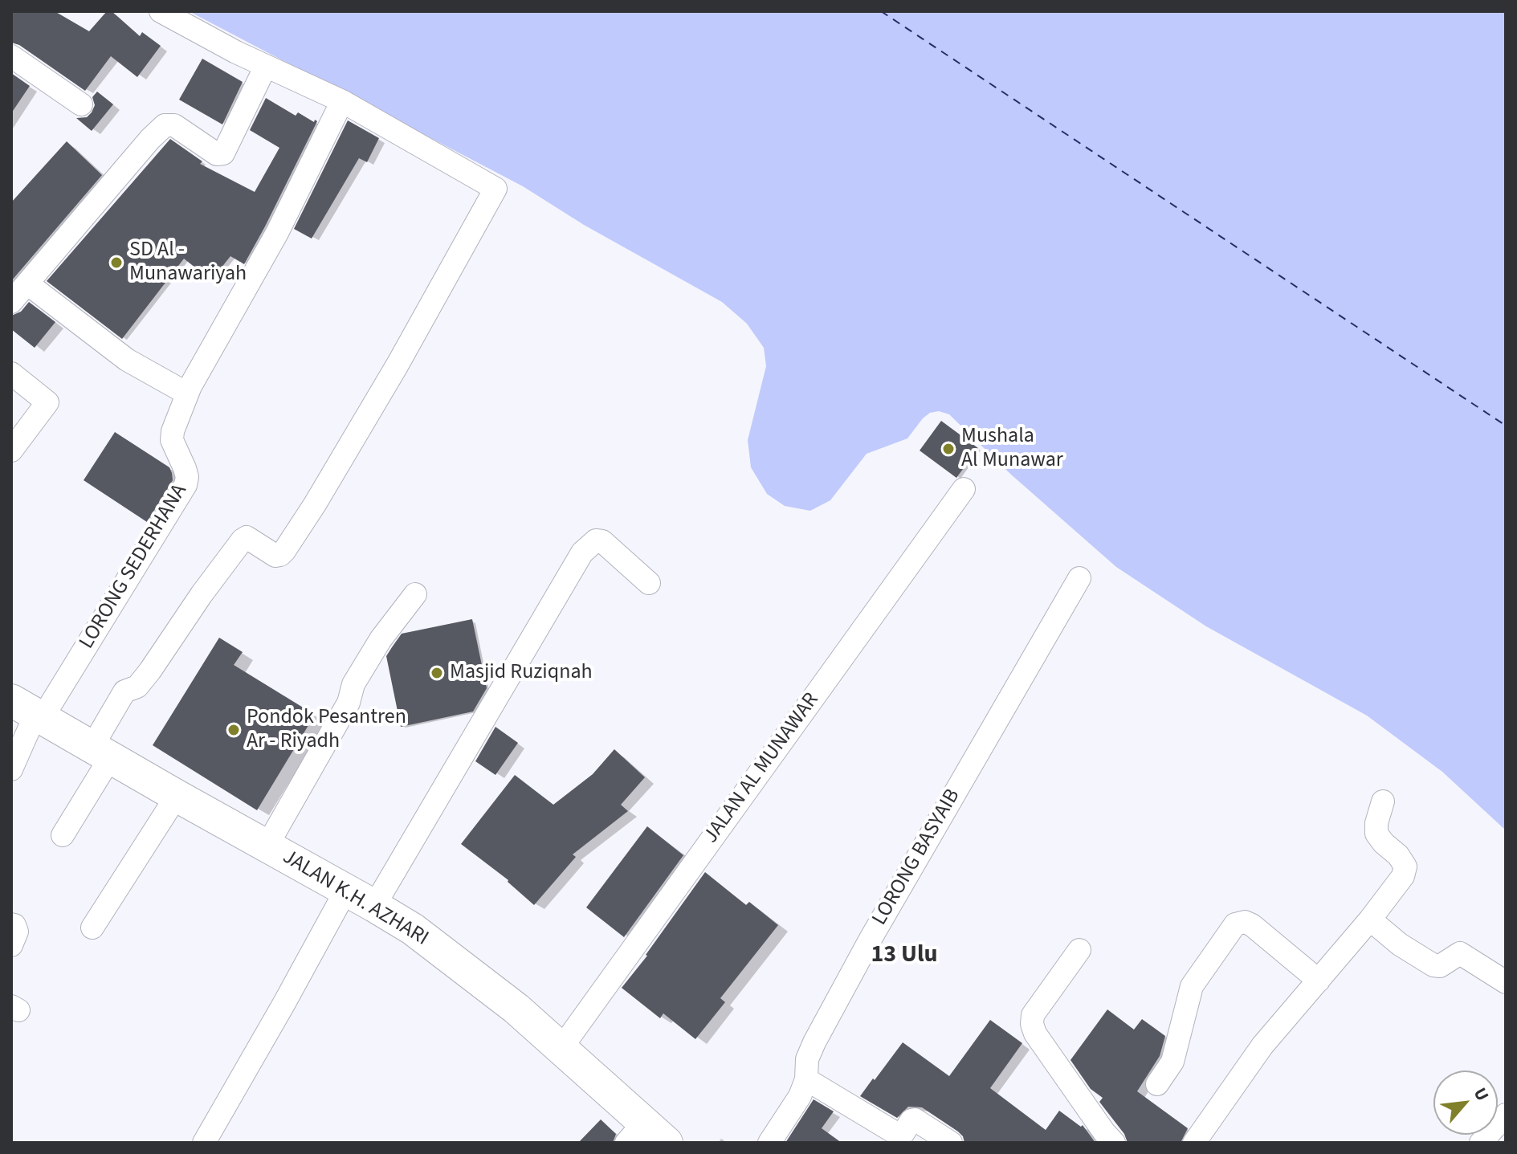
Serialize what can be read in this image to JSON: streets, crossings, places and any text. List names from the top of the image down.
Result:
{
  "streets": {
    "street": [
      "LORONG SEDERHANA",
      "JALAN AL MUNAWAR",
      "LORONG BASYAIB",
      "JALAN K.H. AZHARI"
    ]
  },
  "crossings": [
    ["LORONG SEDERHANA", "JALAN K.H. AZHARI"],
    ["JALAN AL MUNAWAR", "JALAN K.H. AZHARI"]
  ],
  "districts": ["13 Ulu"],
  "places": [
    "SD Al - Munawariyah",
    "Mushala Al Munawar",
    "Masjid Ruziqnah",
    "Pondok Pesantren Ar - Riyadh"
  ],
  "north": "top right"
}
